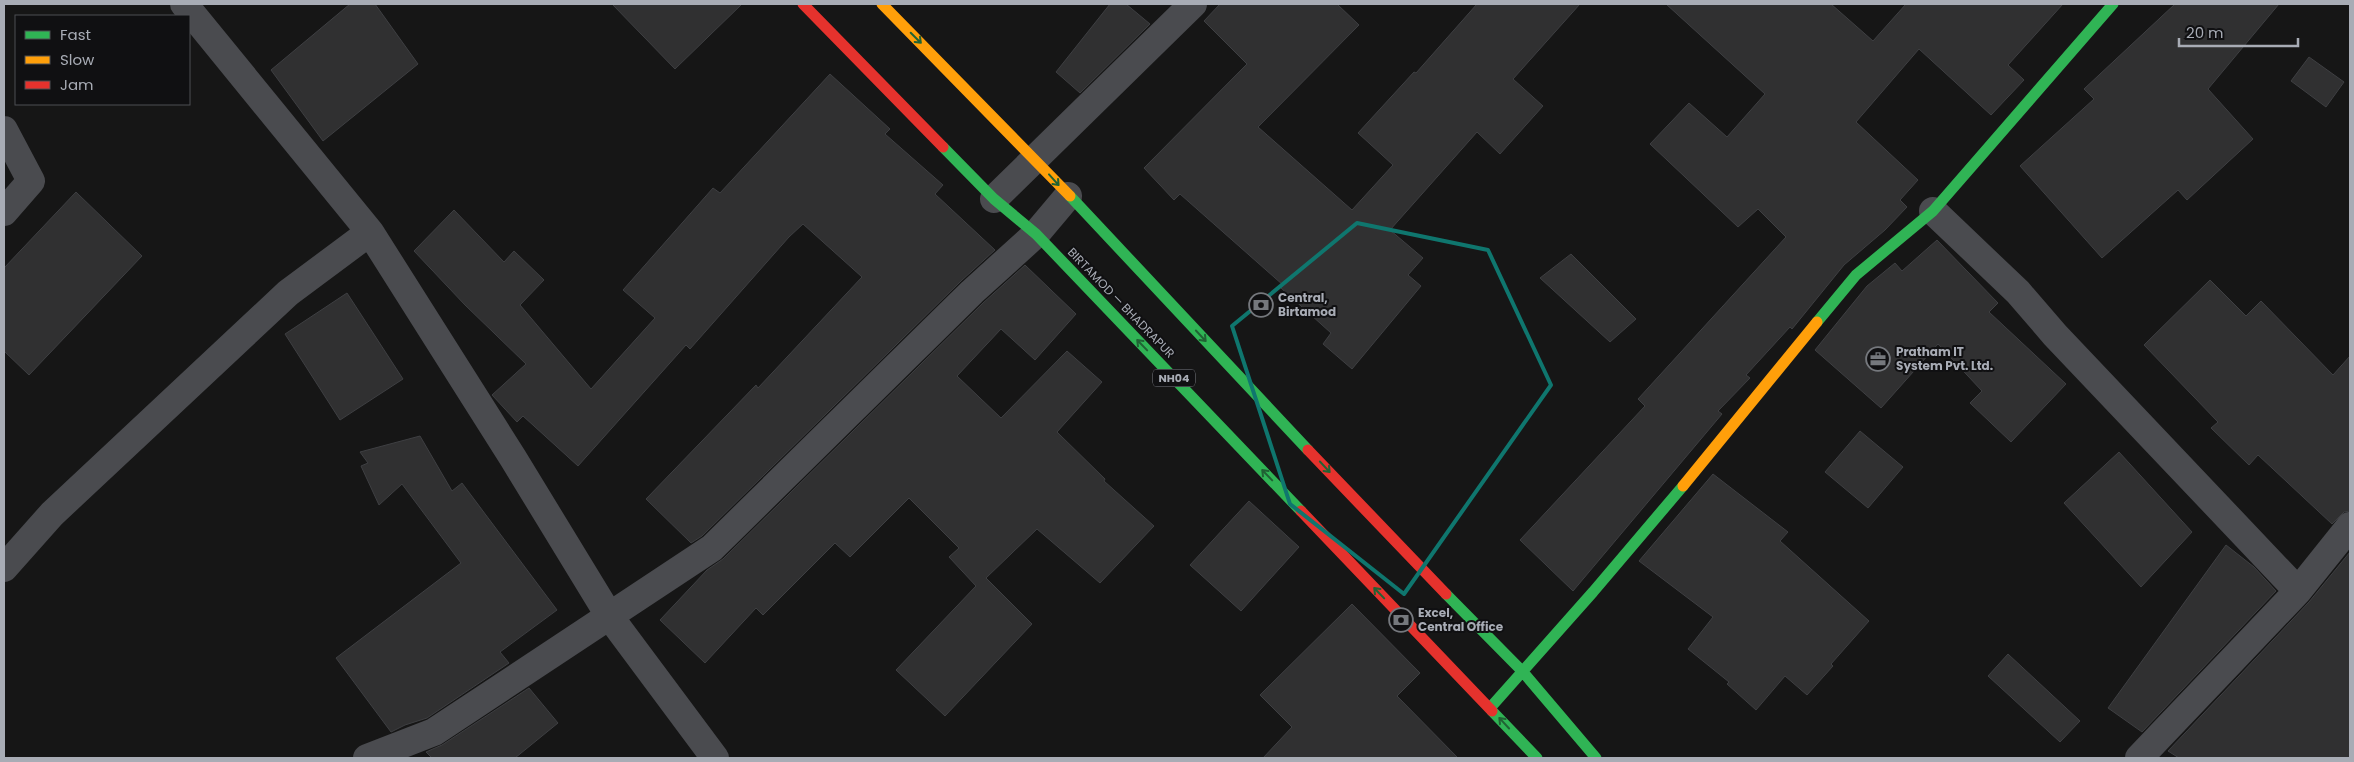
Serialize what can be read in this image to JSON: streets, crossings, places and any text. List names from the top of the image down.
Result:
{
  "streets": {
    "main road": ["BIRTAMOD — BHADRAPUR", "NH04"]
  },
  "places": {
    "bank": ["Central, Birtamod", "Excel, Central Office"],
    "office": ["Pratham IT System Pvt. Ltd."]
  },
  "legend": ["Fast", "Slow", "Jam"],
  "scale_bar": "20 m"
}
